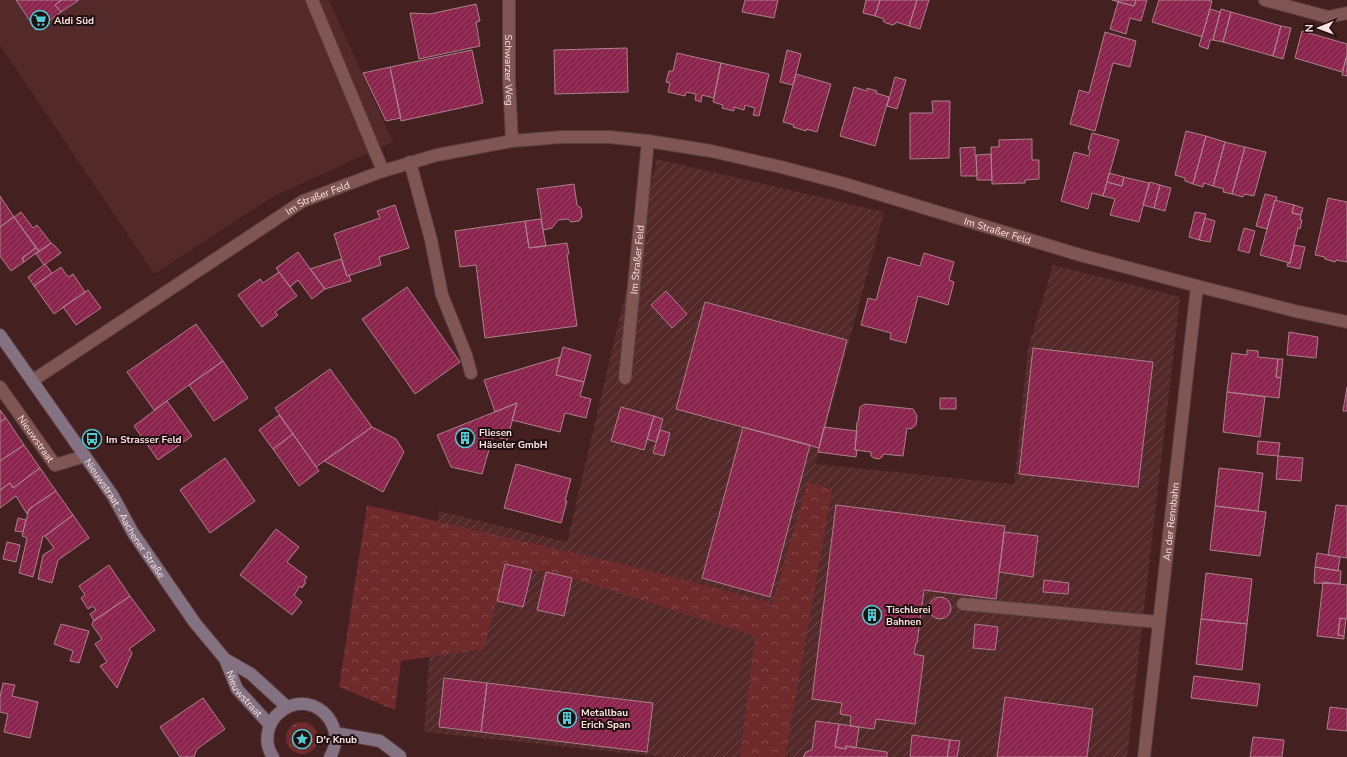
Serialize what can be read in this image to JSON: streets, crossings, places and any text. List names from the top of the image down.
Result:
{
  "streets": {
    "main road": ["Nieuwstraat", "Nieuwstraat - Aachener Straße"],
    "street": ["Schwarzer Weg", "Im Straßer Feld", "An der Rennbahn"]
  },
  "crossings": [
    ["Schwarzer Weg", "Im Straßer Feld"],
    ["Im Straßer Feld", "Nieuwstraat - Aachener Straße"],
    ["Im Straßer Feld", "An der Rennbahn"],
    ["Nieuwstraat", "Nieuwstraat - Aachener Straße"]
  ],
  "places": {
    "supermarket": ["Aldi Süd"],
    "building": ["Fliesen Häseler GmbH", "Tischlerei Bahnen", "Metallbau Erich Span"],
    "bus stop": ["Im Strasser Feld"],
    "place": ["D'r Knub"]
  },
  "north": "left"
}
